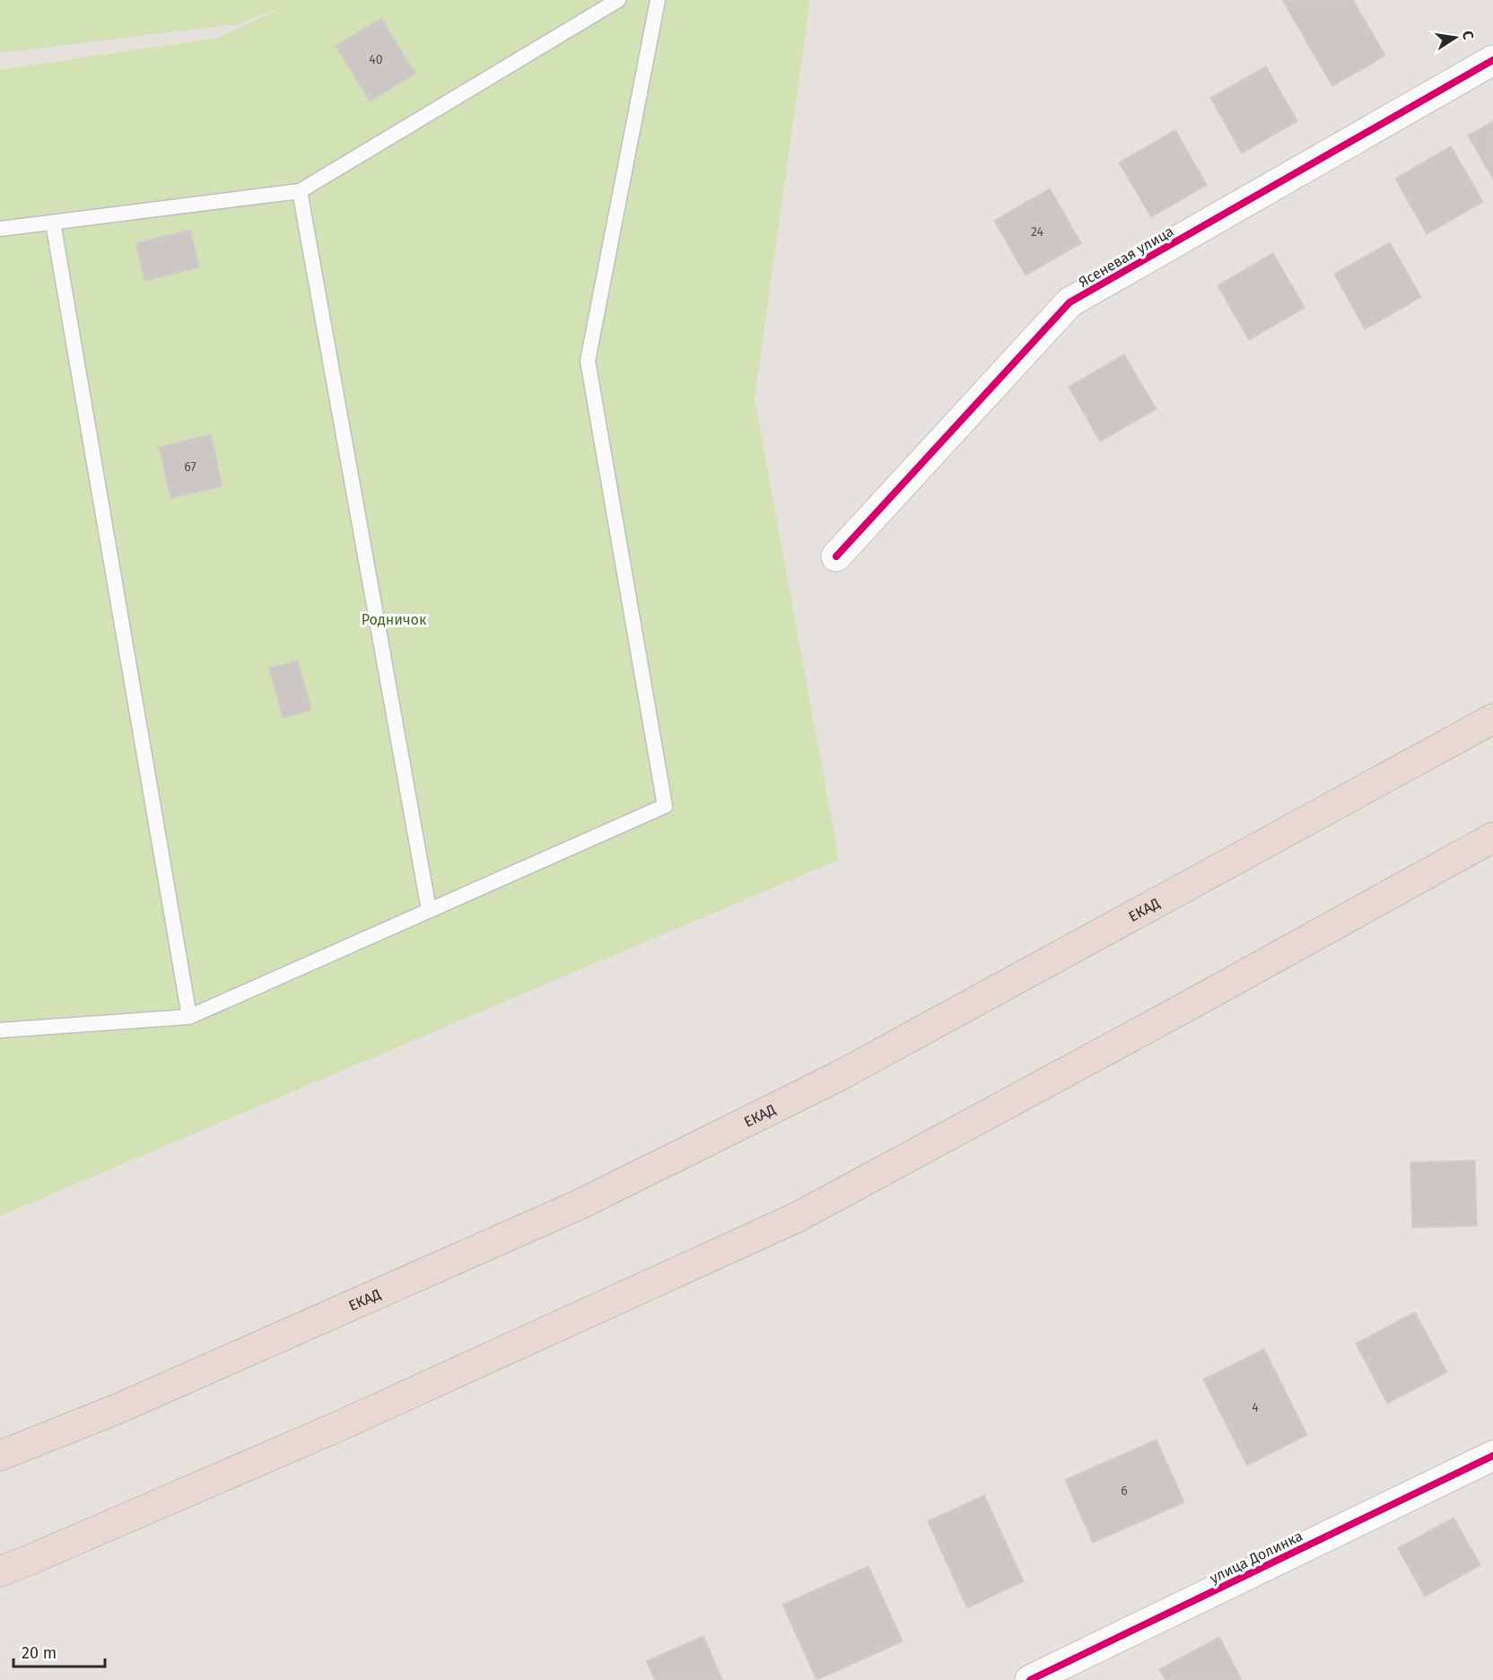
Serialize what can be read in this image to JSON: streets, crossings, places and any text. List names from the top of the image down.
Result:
{
  "streets": {
    "highway": ["ЕКАД"],
    "street": ["Ясеневая улица", "улица Долинка"]
  },
  "parks": ["Родничок"],
  "house_numbers": [
    "40",
    "24",
    "67",
    "4",
    "6"
  ],
  "scale_bar": "20 m",
  "north": "right"
}
